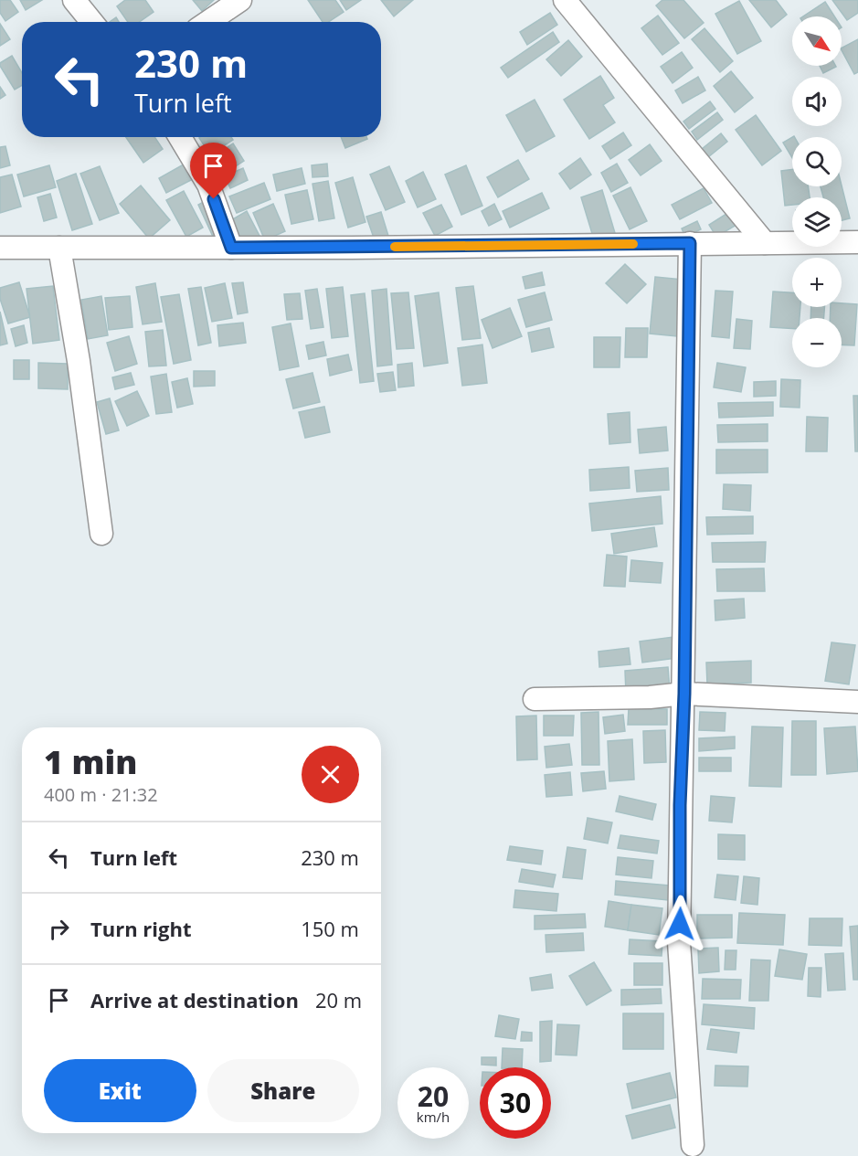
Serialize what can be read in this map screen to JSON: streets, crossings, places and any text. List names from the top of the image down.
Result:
{
  "north": "bottom right",
  "page": {
    "map_buttons": ["+", "−"],
    "turn": ["230 m", "Turn left"],
    "heading": ["1 min", "400 m · 21:32"],
    "list": [
      {
        "name": "Turn left",
        "value": "230 m"
      },
      {
        "name": "Turn right",
        "value": "150 m"
      },
      {
        "name": "Arrive at destination",
        "value": "20 m"
      }
    ],
    "buttons": ["Exit", "Share"],
    "speed": "20 km/h",
    "limit": "30"
  }
}
